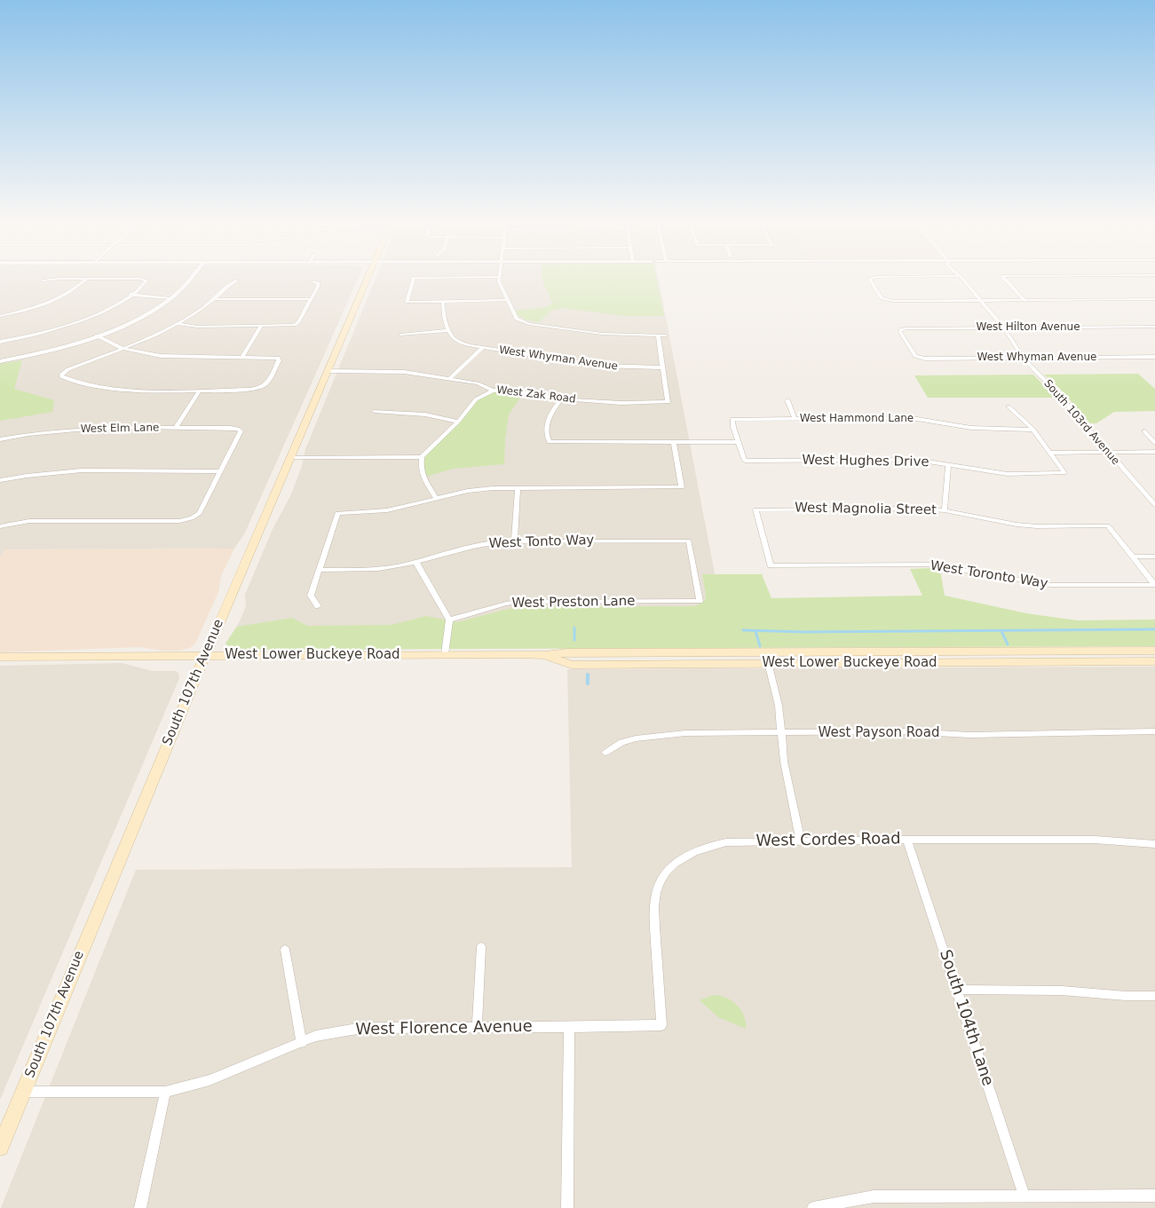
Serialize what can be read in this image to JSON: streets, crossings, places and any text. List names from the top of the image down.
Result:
{
  "streets": {
    "main road": ["West Lower Buckeye Road", "South 107th Avenue"],
    "street": [
      "West Hilton Avenue",
      "West Whyman Avenue",
      "West Zak Road",
      "West Hammond Lane",
      "South 103rd Avenue",
      "West Elm Lane",
      "West Hughes Drive",
      "West Magnolia Street",
      "West Tonto Way",
      "West Toronto Way",
      "West Preston Lane",
      "West Payson Road",
      "West Cordes Road",
      "South 104th Lane",
      "West Florence Avenue"
    ]
  },
  "crossings": [
    ["West Hilton Avenue", "West Whyman Avenue"],
    ["West Hilton Avenue", "South 103rd Avenue"],
    ["West Whyman Avenue", "West Zak Road"],
    ["West Whyman Avenue", "South 103rd Avenue"],
    ["West Zak Road", "South 107th Avenue"],
    ["West Hammond Lane", "West Hughes Drive"],
    ["West Magnolia Street", "West Toronto Way"],
    ["West Tonto Way", "West Preston Lane"],
    ["West Lower Buckeye Road", "South 107th Avenue"],
    ["South 107th Avenue", "West Florence Avenue"],
    ["West Cordes Road", "South 104th Lane"],
    ["West Cordes Road", "West Florence Avenue"]
  ]
}
